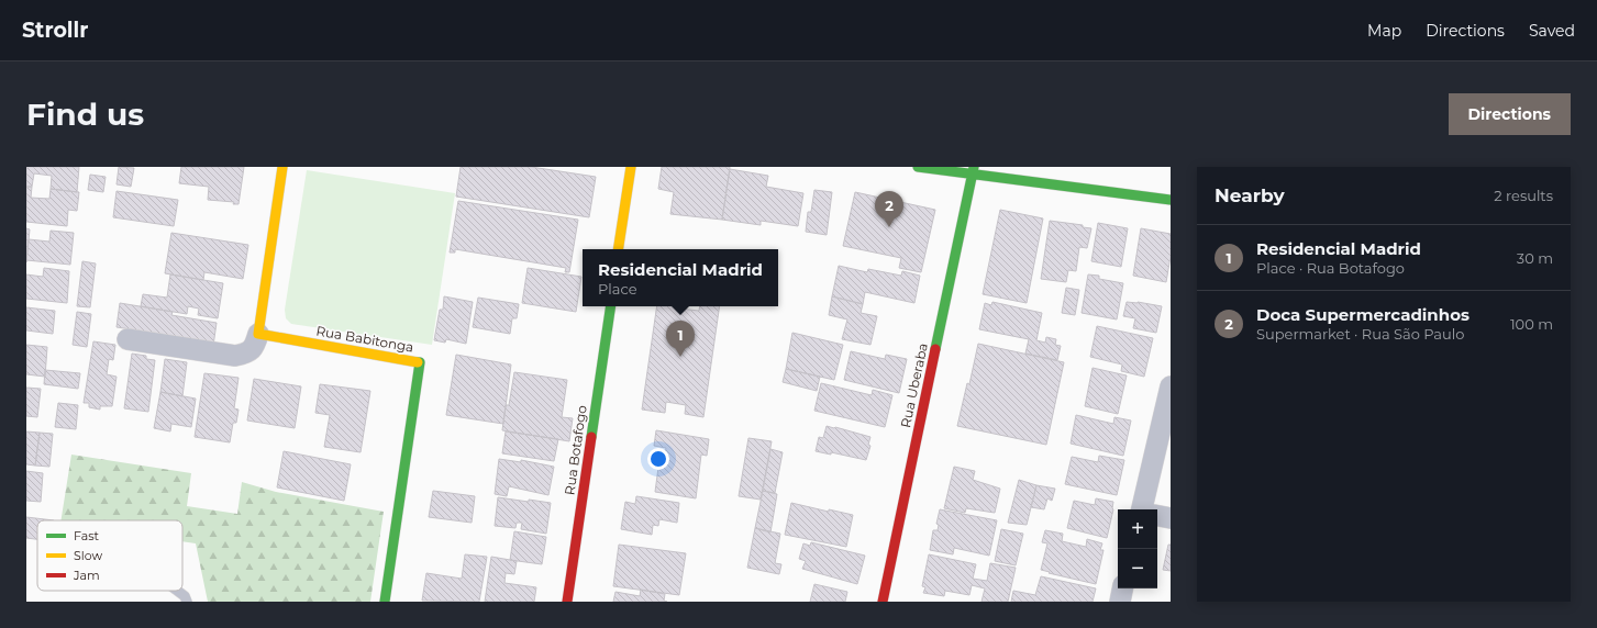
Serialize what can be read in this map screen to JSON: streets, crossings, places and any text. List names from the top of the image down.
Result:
{
  "streets": {
    "street": ["Rua Babitonga", "Rua Uberaba", "Rua Botafogo"]
  },
  "legend": ["Fast", "Slow", "Jam"],
  "page": {
    "header": "Strollr",
    "nav": ["Map", "Directions", "Saved"],
    "buttons": "Directions",
    "title": "Find us",
    "heading": ["Nearby", "2 results"],
    "pins": ["2", "1"],
    "list": [
      {
        "mark": "1",
        "name": "Residencial Madrid",
        "note": "Place · Rua Botafogo",
        "value": "30 m"
      },
      {
        "mark": "2",
        "name": "Doca Supermercadinhos",
        "note": "Supermarket · Rua São Paulo",
        "value": "100 m"
      }
    ],
    "popup": ["Residencial Madrid", "Place"],
    "map_buttons": ["+", "−"]
  }
}
